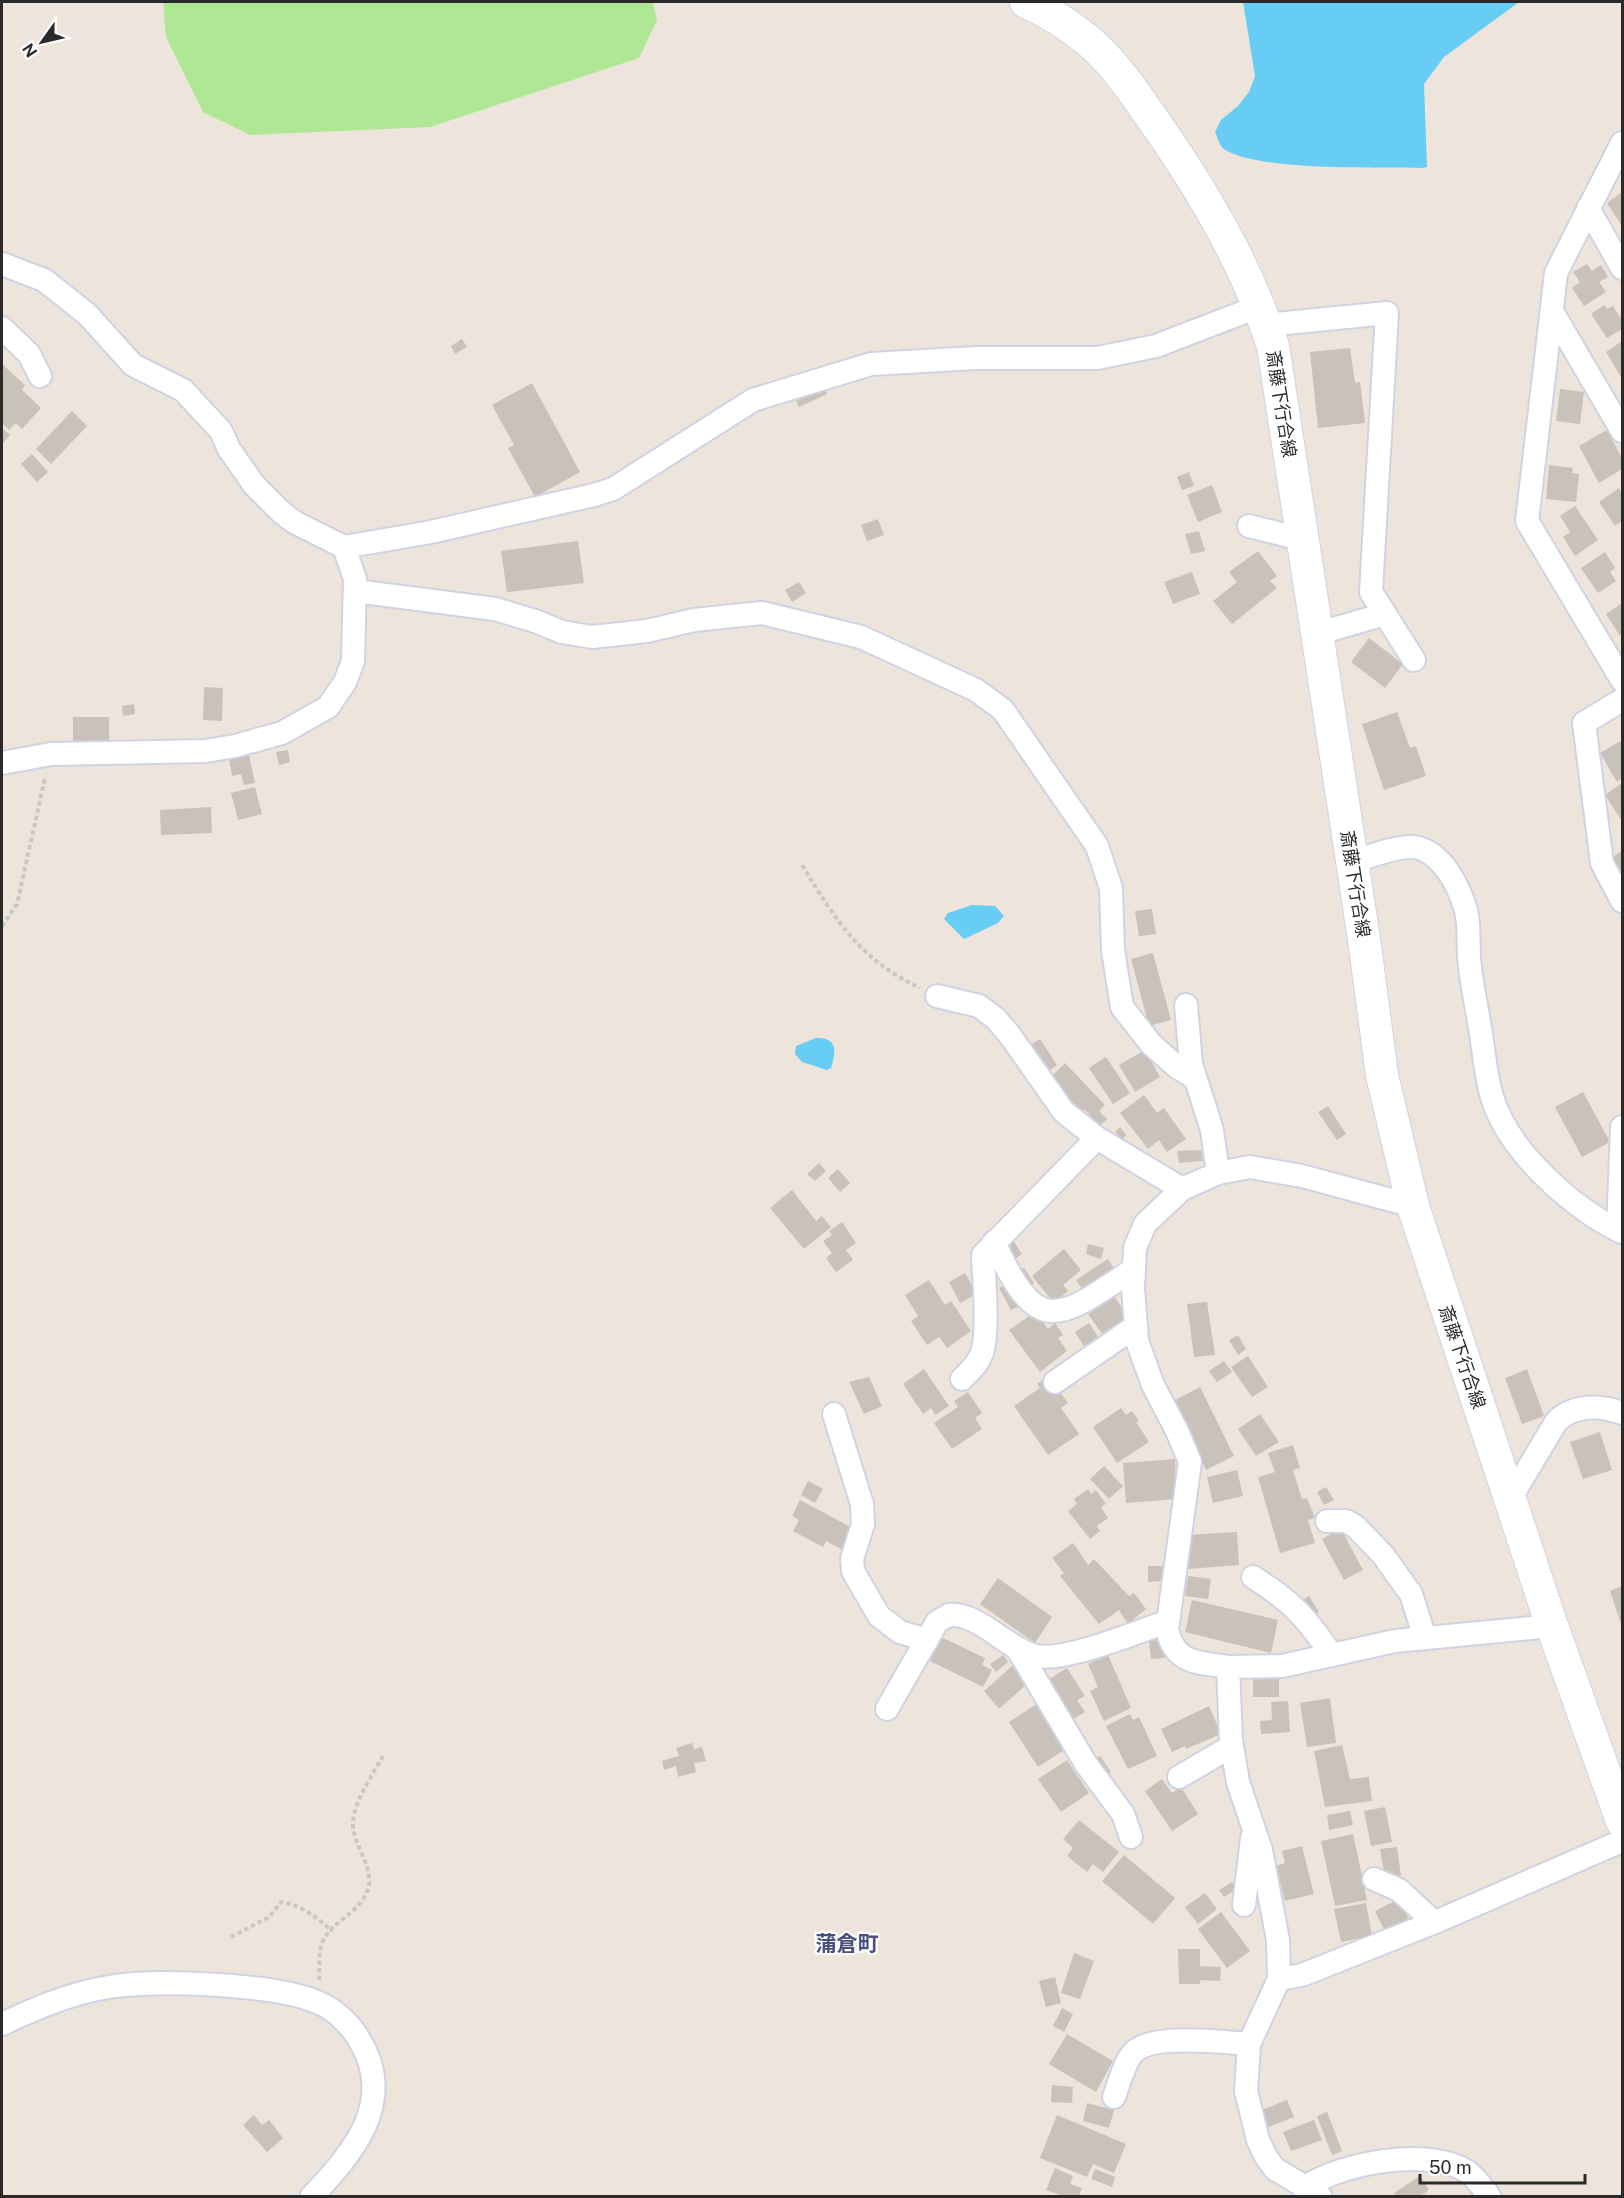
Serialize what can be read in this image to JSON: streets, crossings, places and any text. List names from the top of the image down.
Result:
{
  "streets": {
    "main road": ["斎藤下行合線"]
  },
  "districts": ["蒲倉町"],
  "scale_bar": "50 m",
  "north": "bottom left"
}
